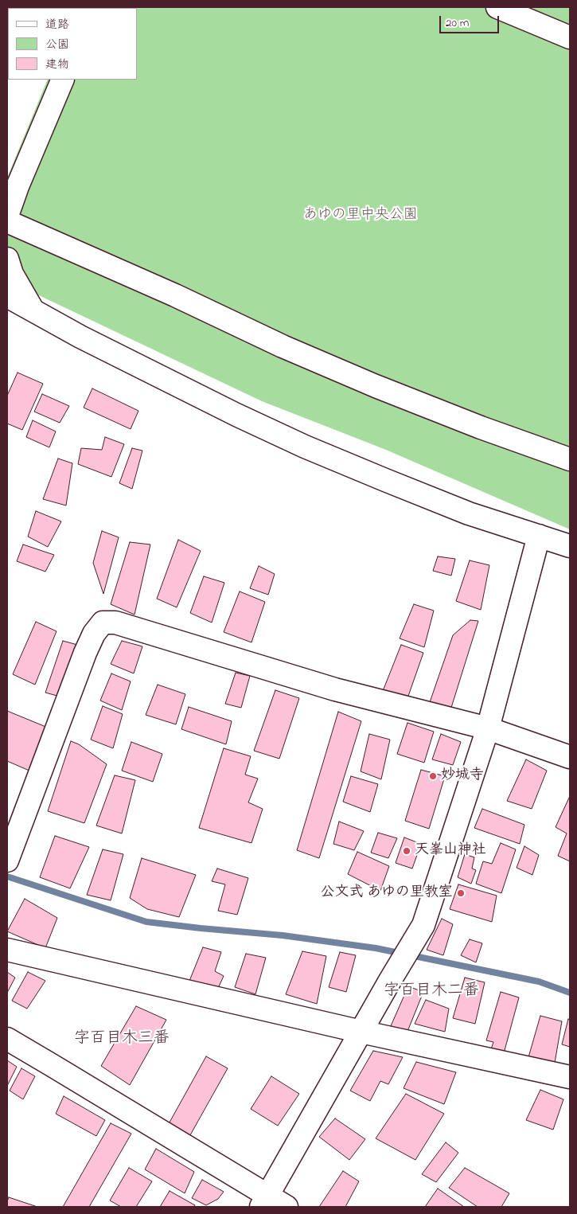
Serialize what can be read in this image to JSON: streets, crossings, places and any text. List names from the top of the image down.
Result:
{
  "districts": ["字百目木二番", "字百目木三番"],
  "parks": ["あゆの里中央公園"],
  "places": ["妙城寺", "天峯山神社", "公文式 あゆの里教室"],
  "legend": ["道路", "公園", "建物"],
  "scale_bar": "20 m"
}
